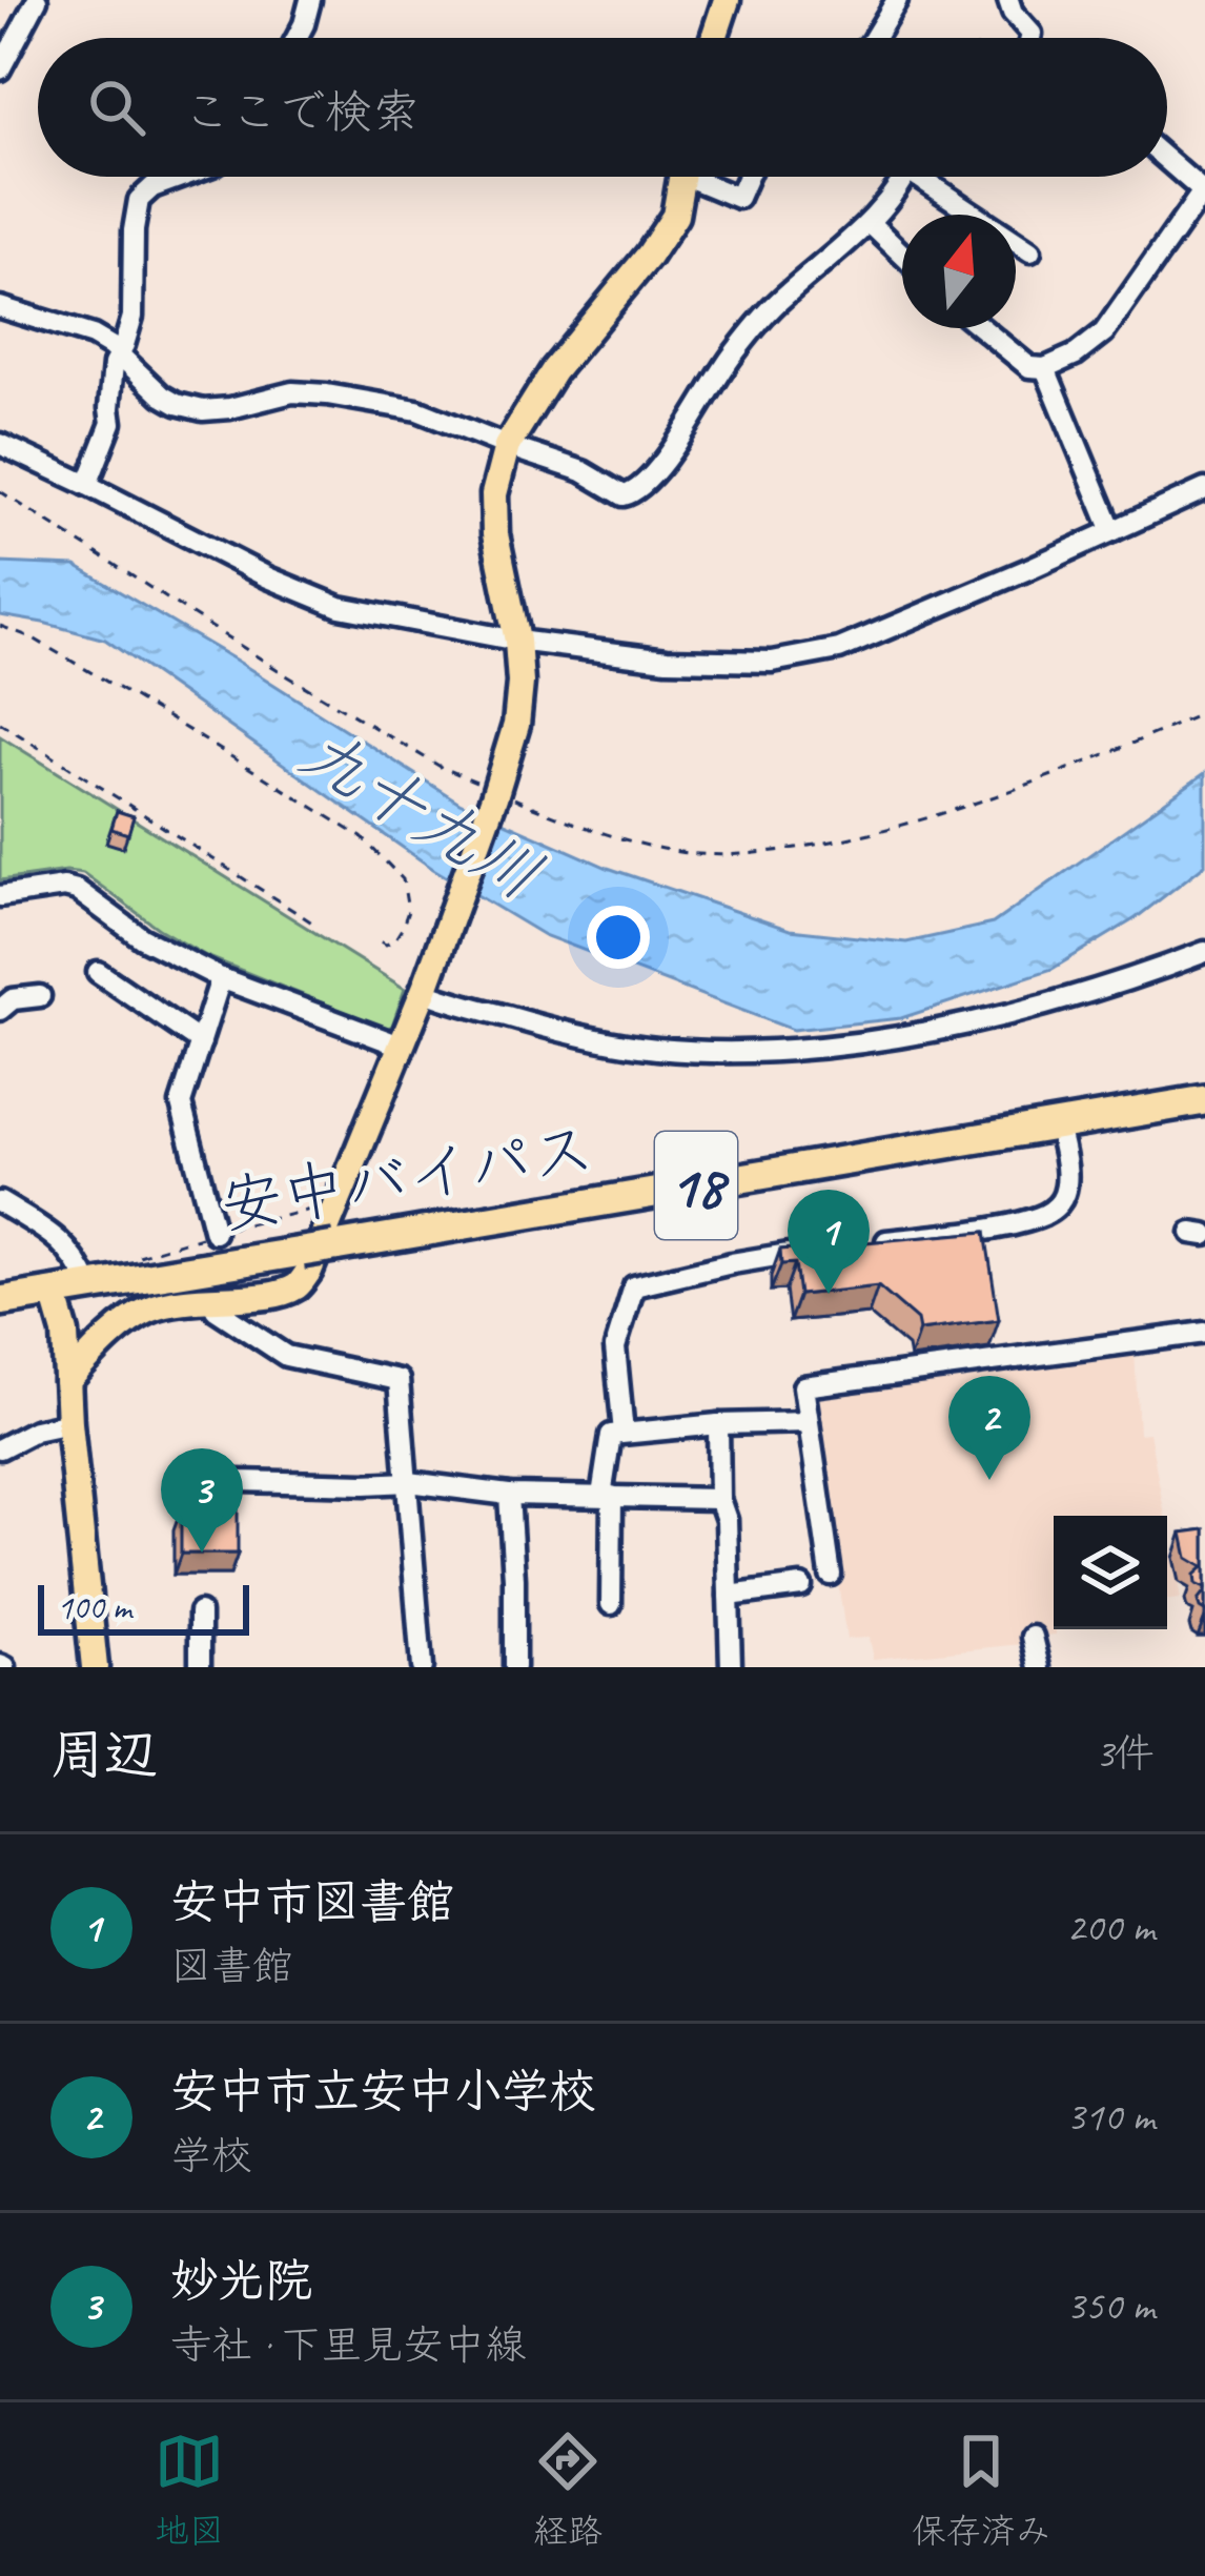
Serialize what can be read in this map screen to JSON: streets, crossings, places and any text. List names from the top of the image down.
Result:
{
  "streets": {
    "highway": ["安中バイパス", "18"]
  },
  "water": ["九十九川"],
  "scale_bar": "100 m",
  "north": "top",
  "page": {
    "search": "ここで検索",
    "pins": ["1", "2", "3"],
    "scale": "100 m",
    "heading": ["周辺", "3件"],
    "list": [
      {
        "mark": "1",
        "name": "安中市図書館",
        "note": "図書館",
        "value": "200 m"
      },
      {
        "mark": "2",
        "name": "安中市立安中小学校",
        "note": "学校",
        "value": "310 m"
      },
      {
        "mark": "3",
        "name": "妙光院",
        "note": "寺社 · 下里見安中線",
        "value": "350 m"
      }
    ],
    "nav": ["地図", "経路", "保存済み"]
  }
}
